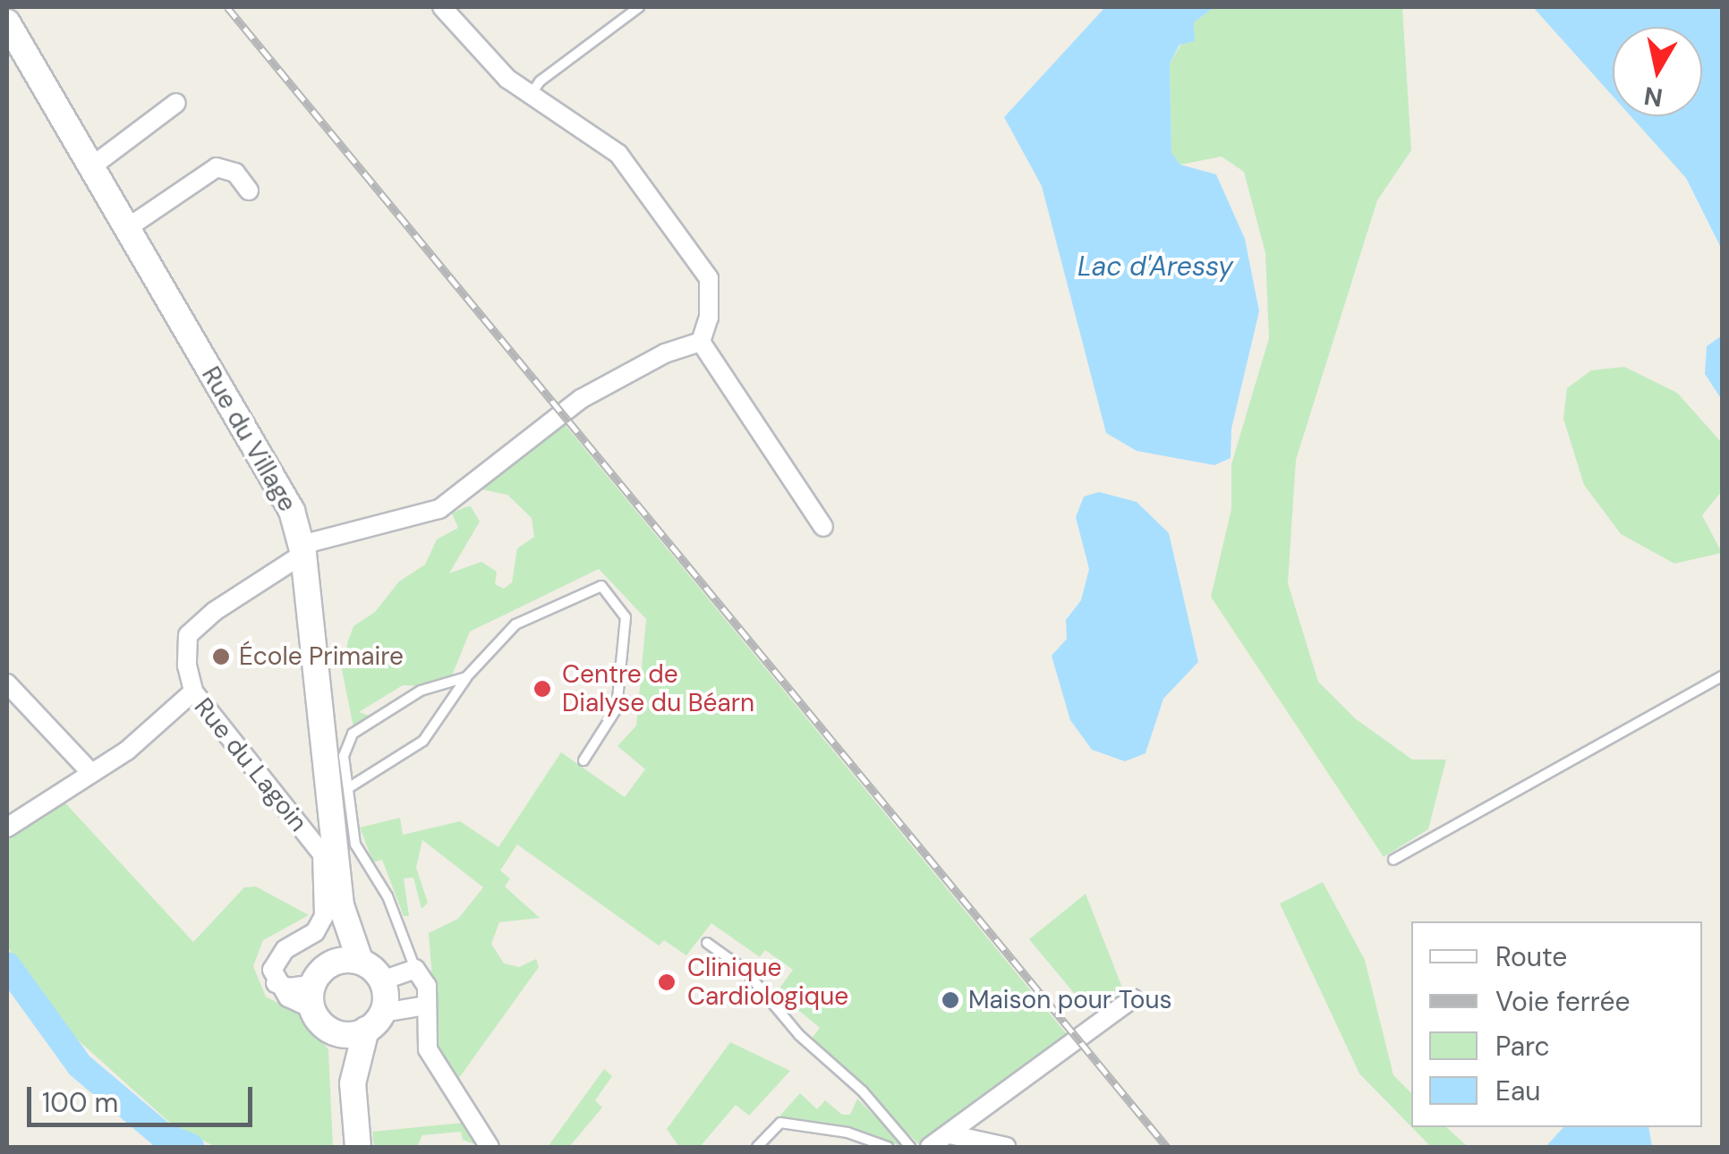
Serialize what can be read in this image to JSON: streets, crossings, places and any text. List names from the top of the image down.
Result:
{
  "streets": {
    "main road": ["Rue du Village"],
    "street": ["Rue du Lagoin"]
  },
  "crossings": [
    ["Rue du Village", "Rue du Lagoin"]
  ],
  "water": ["Lac d'Aressy"],
  "places": [
    "École Primaire",
    "Centre de Dialyse du Béarn",
    "Clinique Cardiologique",
    "Maison pour Tous"
  ],
  "legend": [
    "Route",
    "Voie ferrée",
    "Parc",
    "Eau"
  ],
  "scale_bar": "100 m",
  "north": "bottom"
}
